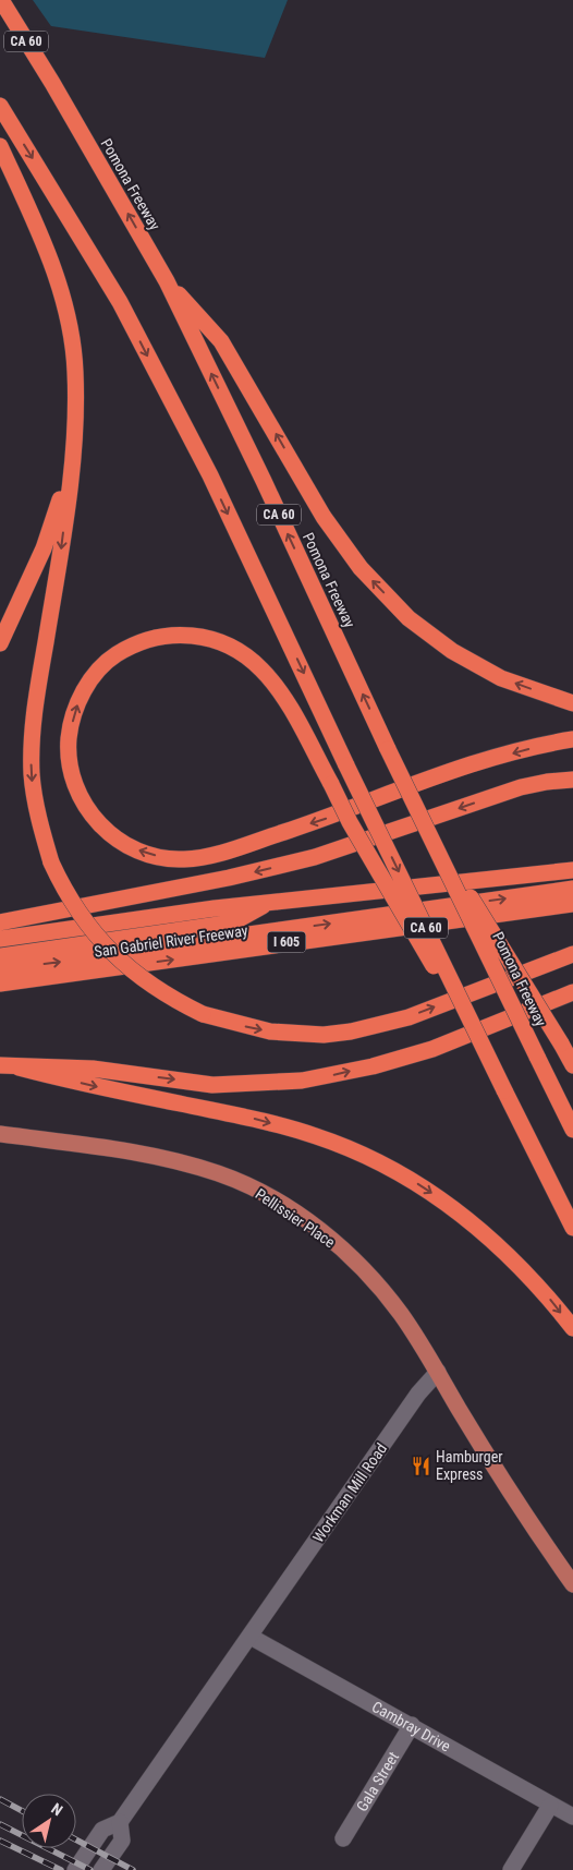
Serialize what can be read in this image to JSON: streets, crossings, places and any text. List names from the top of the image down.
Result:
{
  "streets": {
    "highway": [
      "CA 60",
      "Pomona Freeway",
      "San Gabriel River Freeway",
      "I 605"
    ],
    "main road": ["Pellissier Place"],
    "street": ["Workman Mill Road", "Cambray Drive", "Gala Street"]
  },
  "crossings": [
    ["Pellissier Place", "Workman Mill Road"],
    ["Workman Mill Road", "Cambray Drive"],
    ["Cambray Drive", "Gala Street"]
  ],
  "places": {
    "restaurant": ["Hamburger Express"]
  },
  "north": "top right"
}
